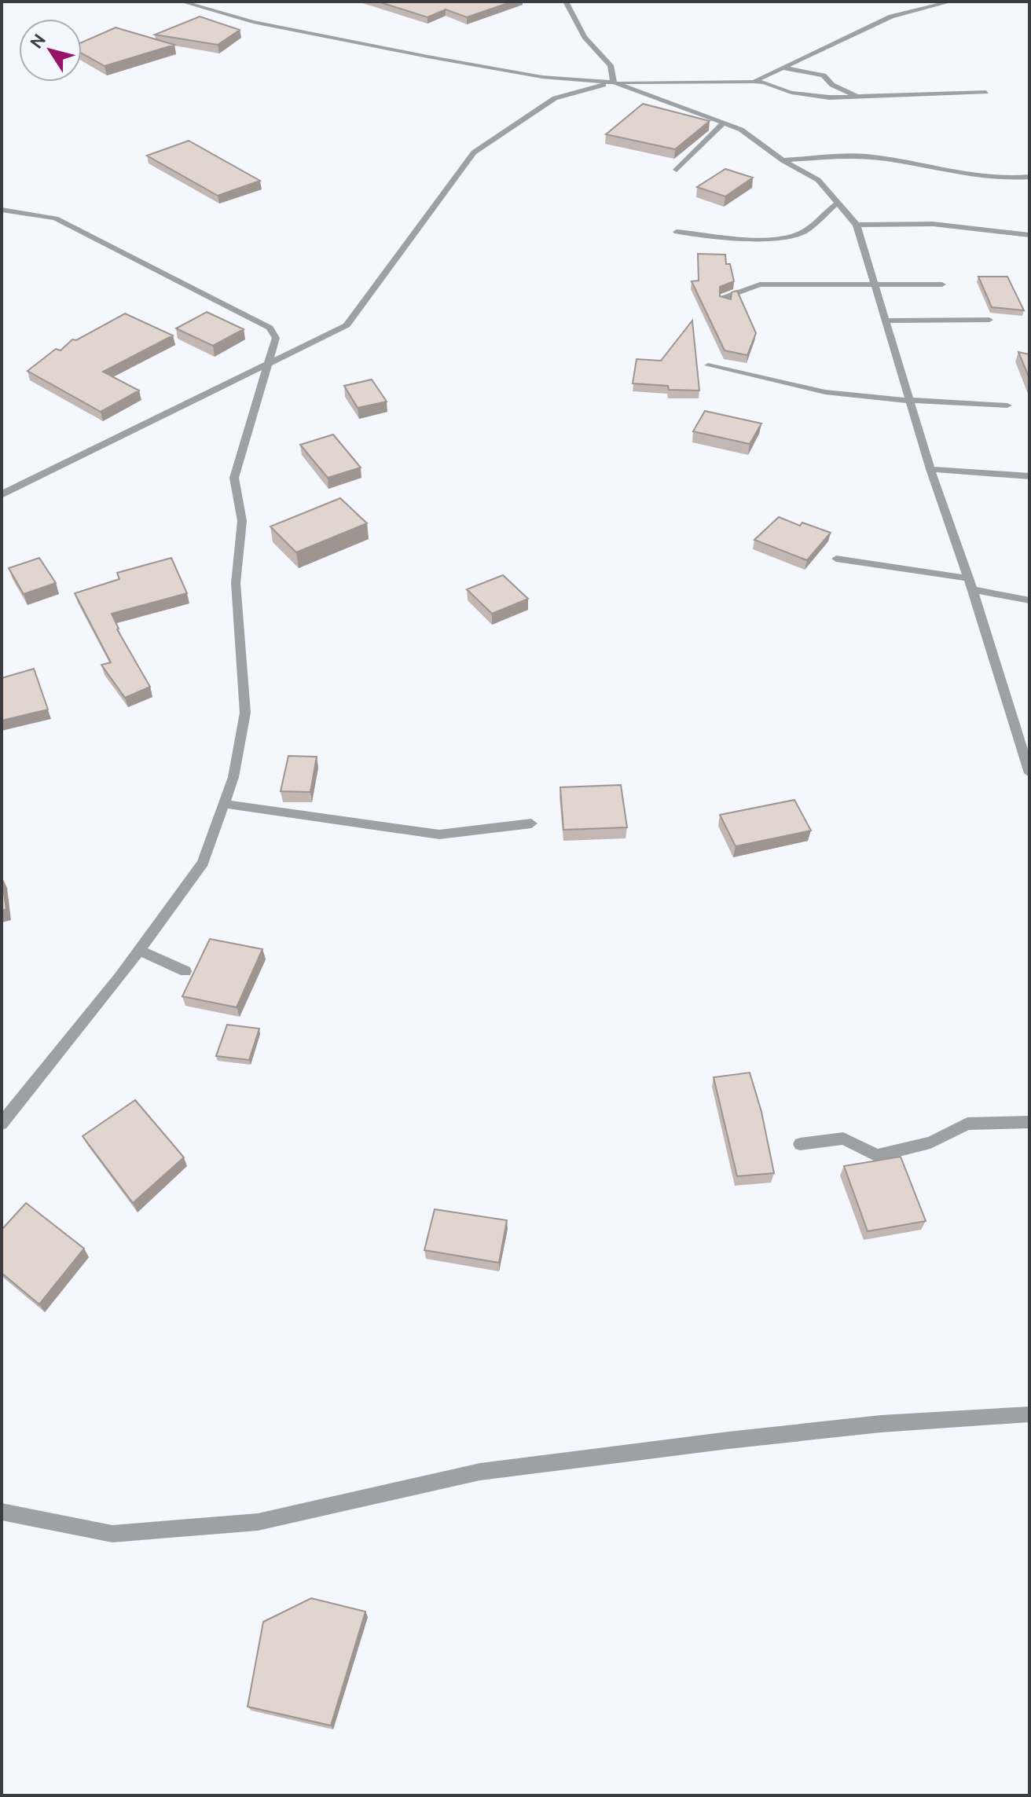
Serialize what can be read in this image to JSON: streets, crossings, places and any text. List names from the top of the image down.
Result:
{
  "north": "top left"
}
